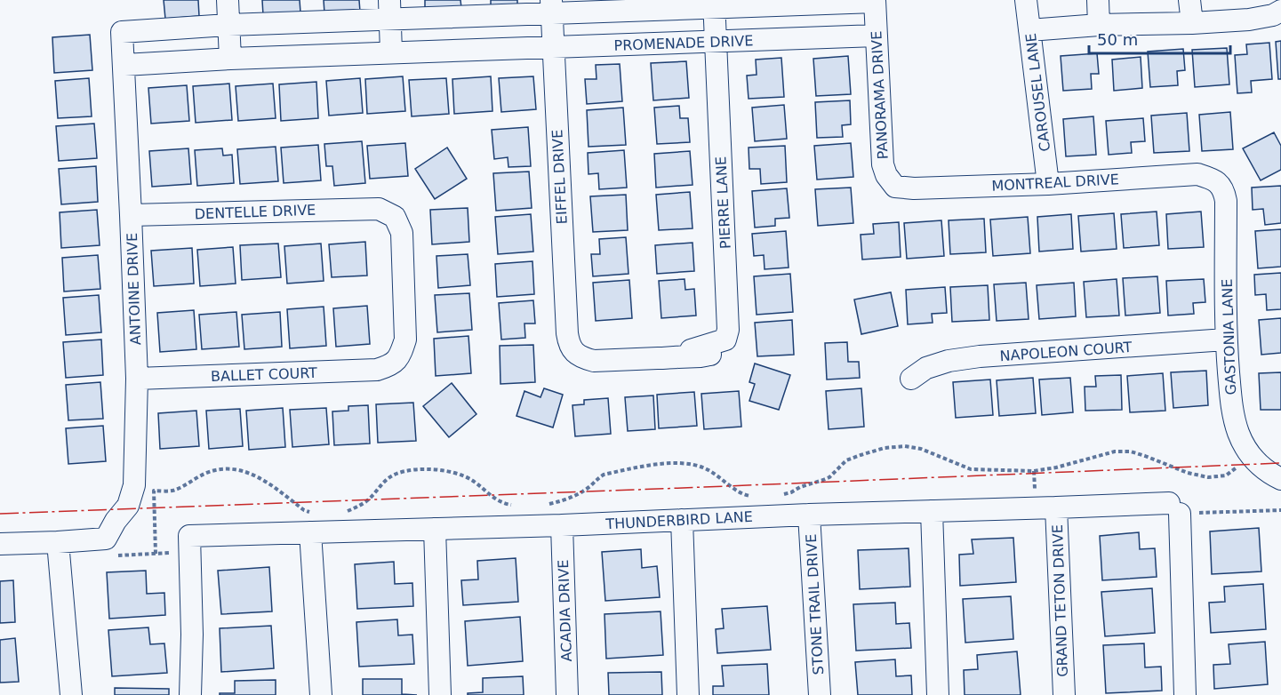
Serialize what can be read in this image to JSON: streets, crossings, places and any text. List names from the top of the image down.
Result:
{
  "streets": {
    "street": [
      "PROMENADE DRIVE",
      "CAROUSEL LANE",
      "PANORAMA DRIVE",
      "EIFFEL DRIVE",
      "MONTREAL DRIVE",
      "PIERRE LANE",
      "DENTELLE DRIVE",
      "ANTOINE DRIVE",
      "GASTONIA LANE",
      "NAPOLEON COURT",
      "BALLET COURT",
      "THUNDERBIRD LANE",
      "GRAND TETON DRIVE",
      "STONE TRAIL DRIVE",
      "ACADIA DRIVE"
    ]
  },
  "crossings": [
    ["PROMENADE DRIVE", "PANORAMA DRIVE"],
    ["PROMENADE DRIVE", "EIFFEL DRIVE"],
    ["PROMENADE DRIVE", "PIERRE LANE"],
    ["PROMENADE DRIVE", "ANTOINE DRIVE"],
    ["CAROUSEL LANE", "MONTREAL DRIVE"],
    ["PANORAMA DRIVE", "MONTREAL DRIVE"],
    ["EIFFEL DRIVE", "PIERRE LANE"],
    ["MONTREAL DRIVE", "GASTONIA LANE"],
    ["DENTELLE DRIVE", "ANTOINE DRIVE"],
    ["DENTELLE DRIVE", "BALLET COURT"],
    ["ANTOINE DRIVE", "BALLET COURT"],
    ["GASTONIA LANE", "NAPOLEON COURT"],
    ["THUNDERBIRD LANE", "GRAND TETON DRIVE"],
    ["THUNDERBIRD LANE", "STONE TRAIL DRIVE"],
    ["THUNDERBIRD LANE", "ACADIA DRIVE"]
  ],
  "scale_bar": "50 m"
}
